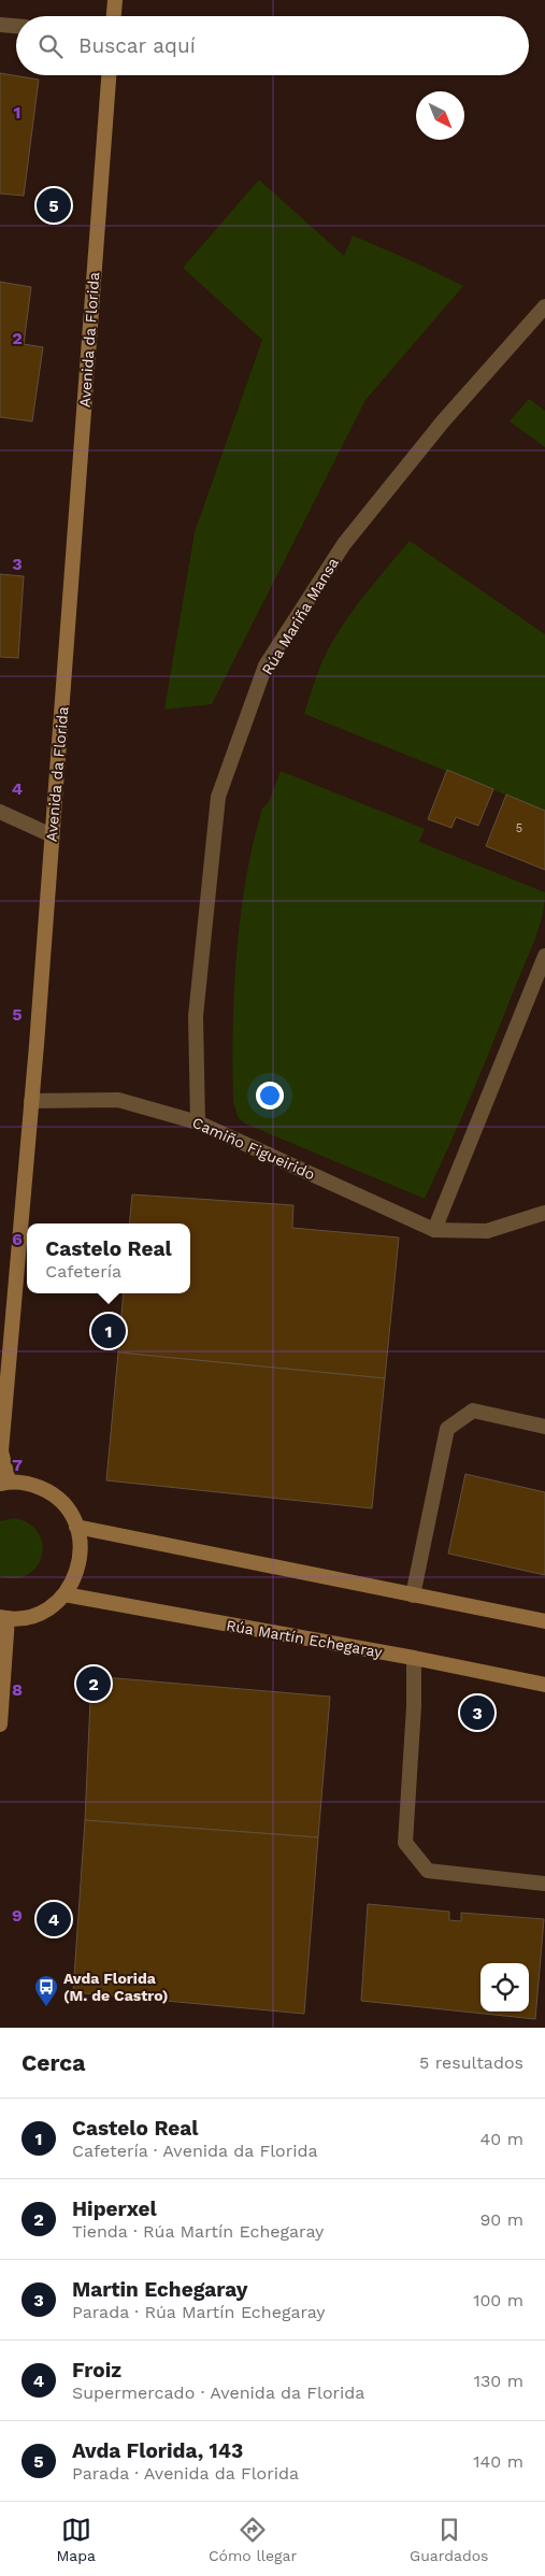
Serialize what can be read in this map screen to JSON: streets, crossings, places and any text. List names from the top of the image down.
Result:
{
  "streets": {
    "main road": ["Avenida da Florida", "Rúa Martín Echegaray"],
    "street": ["Rúa Mariña Mansa", "Camiño Figueirido"]
  },
  "crossings": [
    ["Avenida da Florida", "Camiño Figueirido"],
    ["Rúa Mariña Mansa", "Camiño Figueirido"]
  ],
  "places": {
    "bus stop": ["Avda Florida (M. de Castro)"]
  },
  "house_numbers": ["5"],
  "north": "bottom right",
  "page": {
    "search": "Buscar aquí",
    "pins": [
      "5",
      "1",
      "2",
      "3",
      "4"
    ],
    "popup": ["Castelo Real", "Cafetería"],
    "heading": ["Cerca", "5 resultados"],
    "list": [
      {
        "mark": "1",
        "name": "Castelo Real",
        "note": "Cafetería · Avenida da Florida",
        "value": "40 m"
      },
      {
        "mark": "2",
        "name": "Hiperxel",
        "note": "Tienda · Rúa Martín Echegaray",
        "value": "90 m"
      },
      {
        "mark": "3",
        "name": "Martin Echegaray",
        "note": "Parada · Rúa Martín Echegaray",
        "value": "100 m"
      },
      {
        "mark": "4",
        "name": "Froiz",
        "note": "Supermercado · Avenida da Florida",
        "value": "130 m"
      },
      {
        "mark": "5",
        "name": "Avda Florida, 143",
        "note": "Parada · Avenida da Florida",
        "value": "140 m"
      }
    ],
    "nav": ["Mapa", "Cómo llegar", "Guardados"]
  },
  "grid": {
    "rows": [
      "1",
      "2",
      "3",
      "4",
      "5",
      "6",
      "7",
      "8",
      "9"
    ]
  }
}
